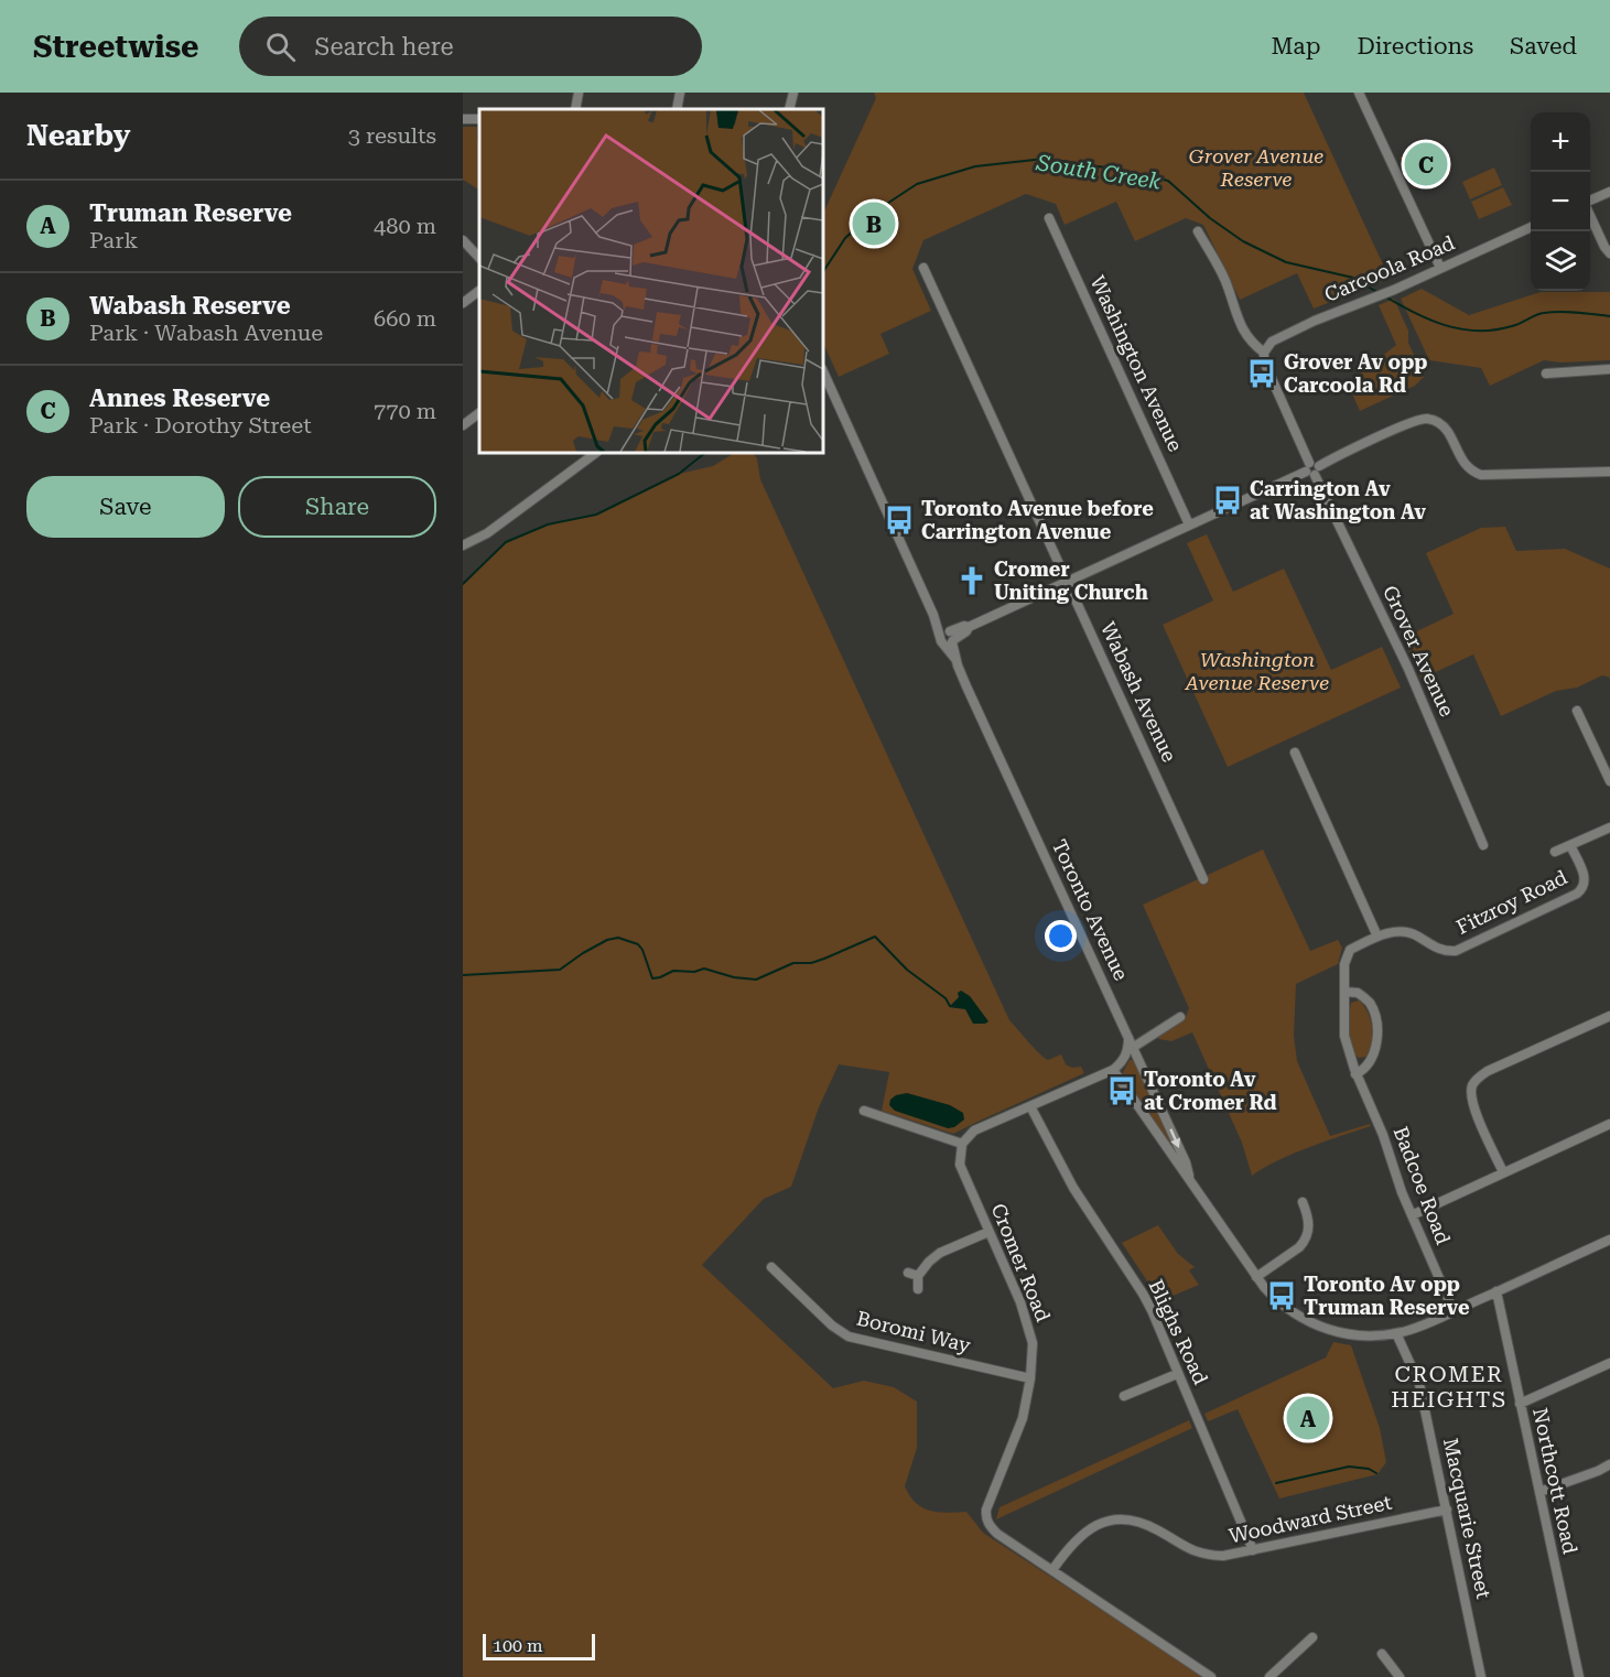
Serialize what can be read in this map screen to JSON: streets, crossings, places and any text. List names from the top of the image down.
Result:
{
  "streets": {
    "street": [
      "Carcoola Road",
      "Washington Avenue",
      "Grover Avenue",
      "Wabash Avenue",
      "Fitzroy Road",
      "Toronto Avenue",
      "Badcoe Road",
      "Cromer Road",
      "Boromi Way",
      "Blighs Road",
      "Northcott Road",
      "Macquarie Street",
      "Woodward Street"
    ]
  },
  "crossings": [
    ["Carcoola Road", "Grover Avenue"],
    ["Fitzroy Road", "Badcoe Road"],
    ["Toronto Avenue", "Badcoe Road"],
    ["Toronto Avenue", "Northcott Road"],
    ["Toronto Avenue", "Macquarie Street"],
    ["Cromer Road", "Boromi Way"],
    ["Cromer Road", "Woodward Street"],
    ["Blighs Road", "Woodward Street"],
    ["Macquarie Street", "Woodward Street"]
  ],
  "districts": ["CROMER HEIGHTS"],
  "water": ["South Creek"],
  "parks": ["Grover Avenue Reserve", "Washington Avenue Reserve"],
  "places": {
    "bus stop": [
      "Grover Av opp Carcoola Rd",
      "Carrington Av at Washington Av",
      "Toronto Avenue before Carrington Avenue",
      "Toronto Av at Cromer Rd",
      "Toronto Av opp Truman Reserve"
    ],
    "church": ["Cromer Uniting Church"]
  },
  "scale_bar": "100 m",
  "page": {
    "header": "Streetwise",
    "search": "Search here",
    "nav": ["Map", "Directions", "Saved"],
    "heading": ["Nearby", "3 results"],
    "map_buttons": ["+", "−"],
    "pins": ["C", "B", "A"],
    "list": [
      {
        "mark": "A",
        "name": "Truman Reserve",
        "note": "Park",
        "value": "480 m"
      },
      {
        "mark": "B",
        "name": "Wabash Reserve",
        "note": "Park · Wabash Avenue",
        "value": "660 m"
      },
      {
        "mark": "C",
        "name": "Annes Reserve",
        "note": "Park · Dorothy Street",
        "value": "770 m"
      }
    ],
    "buttons": ["Save", "Share"],
    "scale": "100 m"
  }
}
